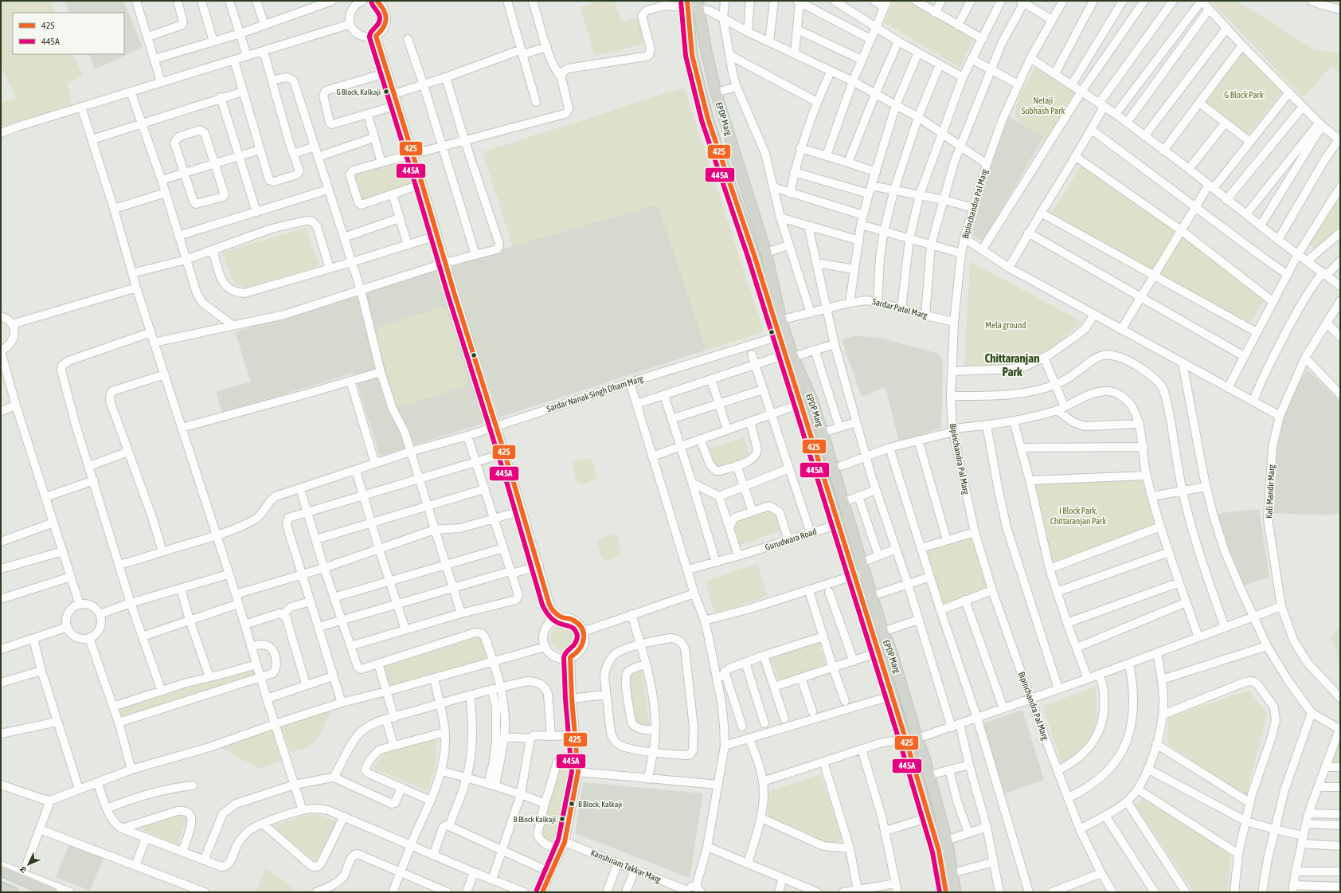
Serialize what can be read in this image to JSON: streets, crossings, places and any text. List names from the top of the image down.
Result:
{
  "streets": {
    "main road": ["EPDP Marg"],
    "street": [
      "Bipinchandra Pal Marg",
      "Sardar Patel Marg",
      "Sardar Nanak Singh Dham Marg",
      "Kali Mandir Marg",
      "Gurudwara Road",
      "Kanshiram Takkar Marg"
    ]
  },
  "crossings": [
    ["EPDP Marg", "Sardar Patel Marg"],
    ["EPDP Marg", "Sardar Nanak Singh Dham Marg"],
    ["EPDP Marg", "Gurudwara Road"],
    ["Bipinchandra Pal Marg", "Sardar Patel Marg"]
  ],
  "districts": ["Chittaranjan Park"],
  "parks": [
    "G Block Park",
    "Netaji Subhash Park",
    "Mela ground",
    "I Block Park, Chittaranjan Park"
  ],
  "places": ["G Block, Kalkaji", "B Block, Kalkaji", "B Block Kalkaji"],
  "lines": ["transit line 425", "transit line 445A"],
  "legend": ["425", "445A"],
  "north": "bottom left"
}
